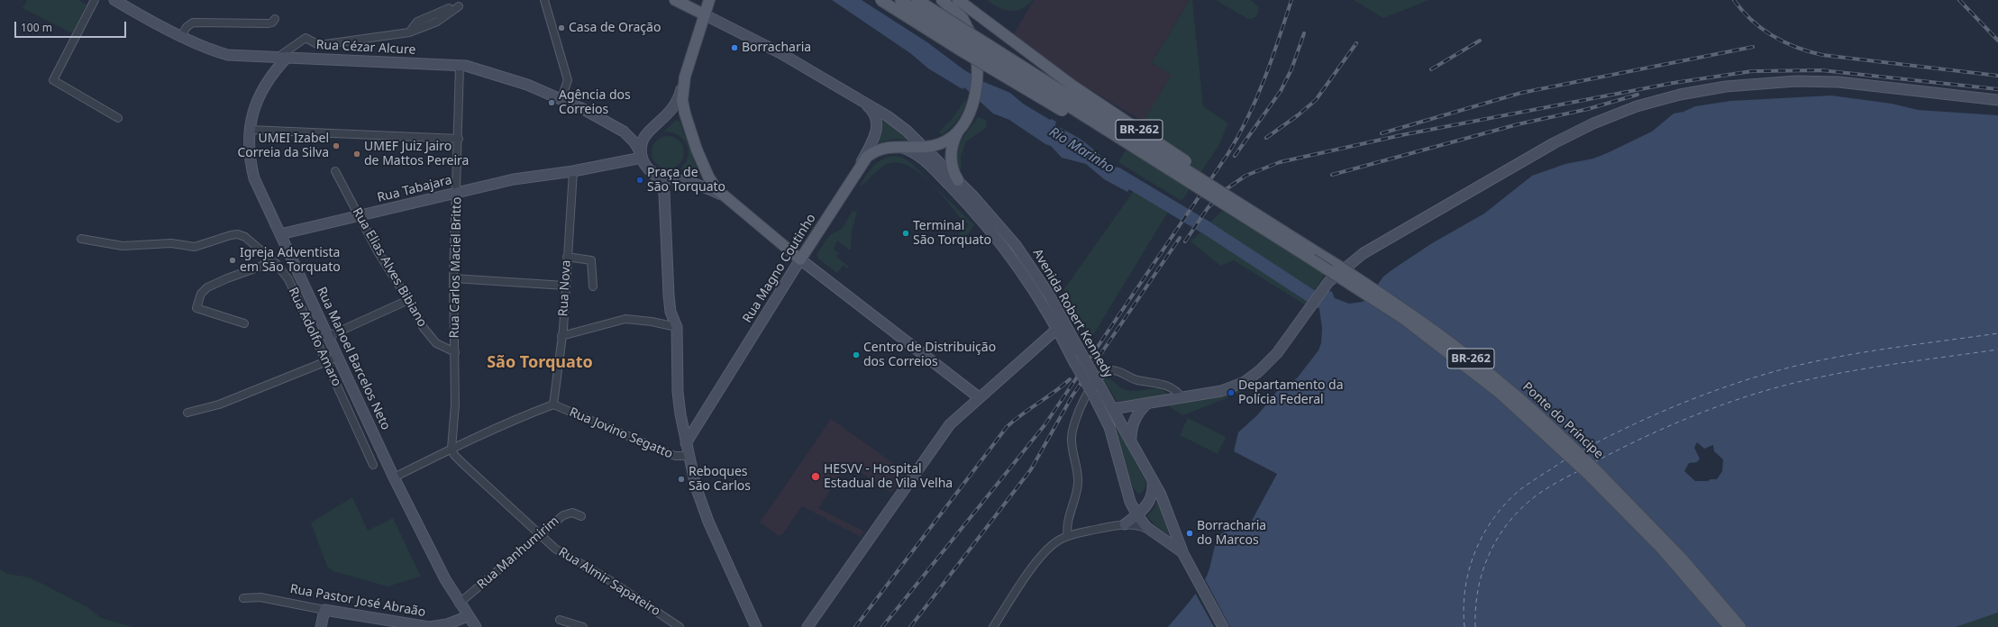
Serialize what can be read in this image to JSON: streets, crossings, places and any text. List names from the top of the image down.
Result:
{
  "streets": {
    "main road": [
      "BR-262",
      "Rua Magno Coutinho",
      "Avenida Robert Kennedy",
      "Ponte do Príncipe"
    ],
    "street": [
      "Rua Cézar Alcure",
      "Rua Tabajara",
      "Rua Elias Alves Bibiano",
      "Rua Carlos Maciel Britto",
      "Rua Nova",
      "Rua Adolfo Amaro",
      "Rua Manoel Barcelos Neto",
      "Rua Jovino Segatto",
      "Rua Manhumirim",
      "Rua Almir Sapateiro",
      "Rua Pastor José Abraão"
    ]
  },
  "crossings": [
    ["Rua Cézar Alcure", "Rua Tabajara"],
    ["Rua Cézar Alcure", "Rua Carlos Maciel Britto"],
    ["Rua Cézar Alcure", "Rua Manoel Barcelos Neto"],
    ["BR-262", "Ponte do Príncipe"],
    ["Rua Tabajara", "Rua Elias Alves Bibiano"],
    ["Rua Tabajara", "Rua Carlos Maciel Britto"],
    ["Rua Tabajara", "Rua Nova"],
    ["Rua Tabajara", "Rua Manoel Barcelos Neto"],
    ["Rua Elias Alves Bibiano", "Rua Carlos Maciel Britto"],
    ["Rua Magno Coutinho", "Avenida Robert Kennedy"],
    ["Rua Nova", "Rua Jovino Segatto"],
    ["Rua Manoel Barcelos Neto", "Rua Manhumirim"],
    ["Rua Manoel Barcelos Neto", "Rua Pastor José Abraão"],
    ["Rua Manhumirim", "Rua Almir Sapateiro"]
  ],
  "districts": ["São Torquato"],
  "water": ["Rio Marinho"],
  "places": [
    "Casa de Oração",
    "Borracharia",
    "Agência dos Correios",
    "UMEI Izabel Correia da Silva",
    "UMEF Juiz Jairo de Mattos Pereira",
    "Praça de São Torquato",
    "Terminal São Torquato",
    "Igreja Adventista em São Torquato",
    "Centro de Distribuição dos Correios",
    "Departamento da Polícia Federal",
    "HESVV - Hospital Estadual de Vila Velha",
    "Reboques São Carlos",
    "Borracharia do Marcos"
  ],
  "scale_bar": "100 m"
}
